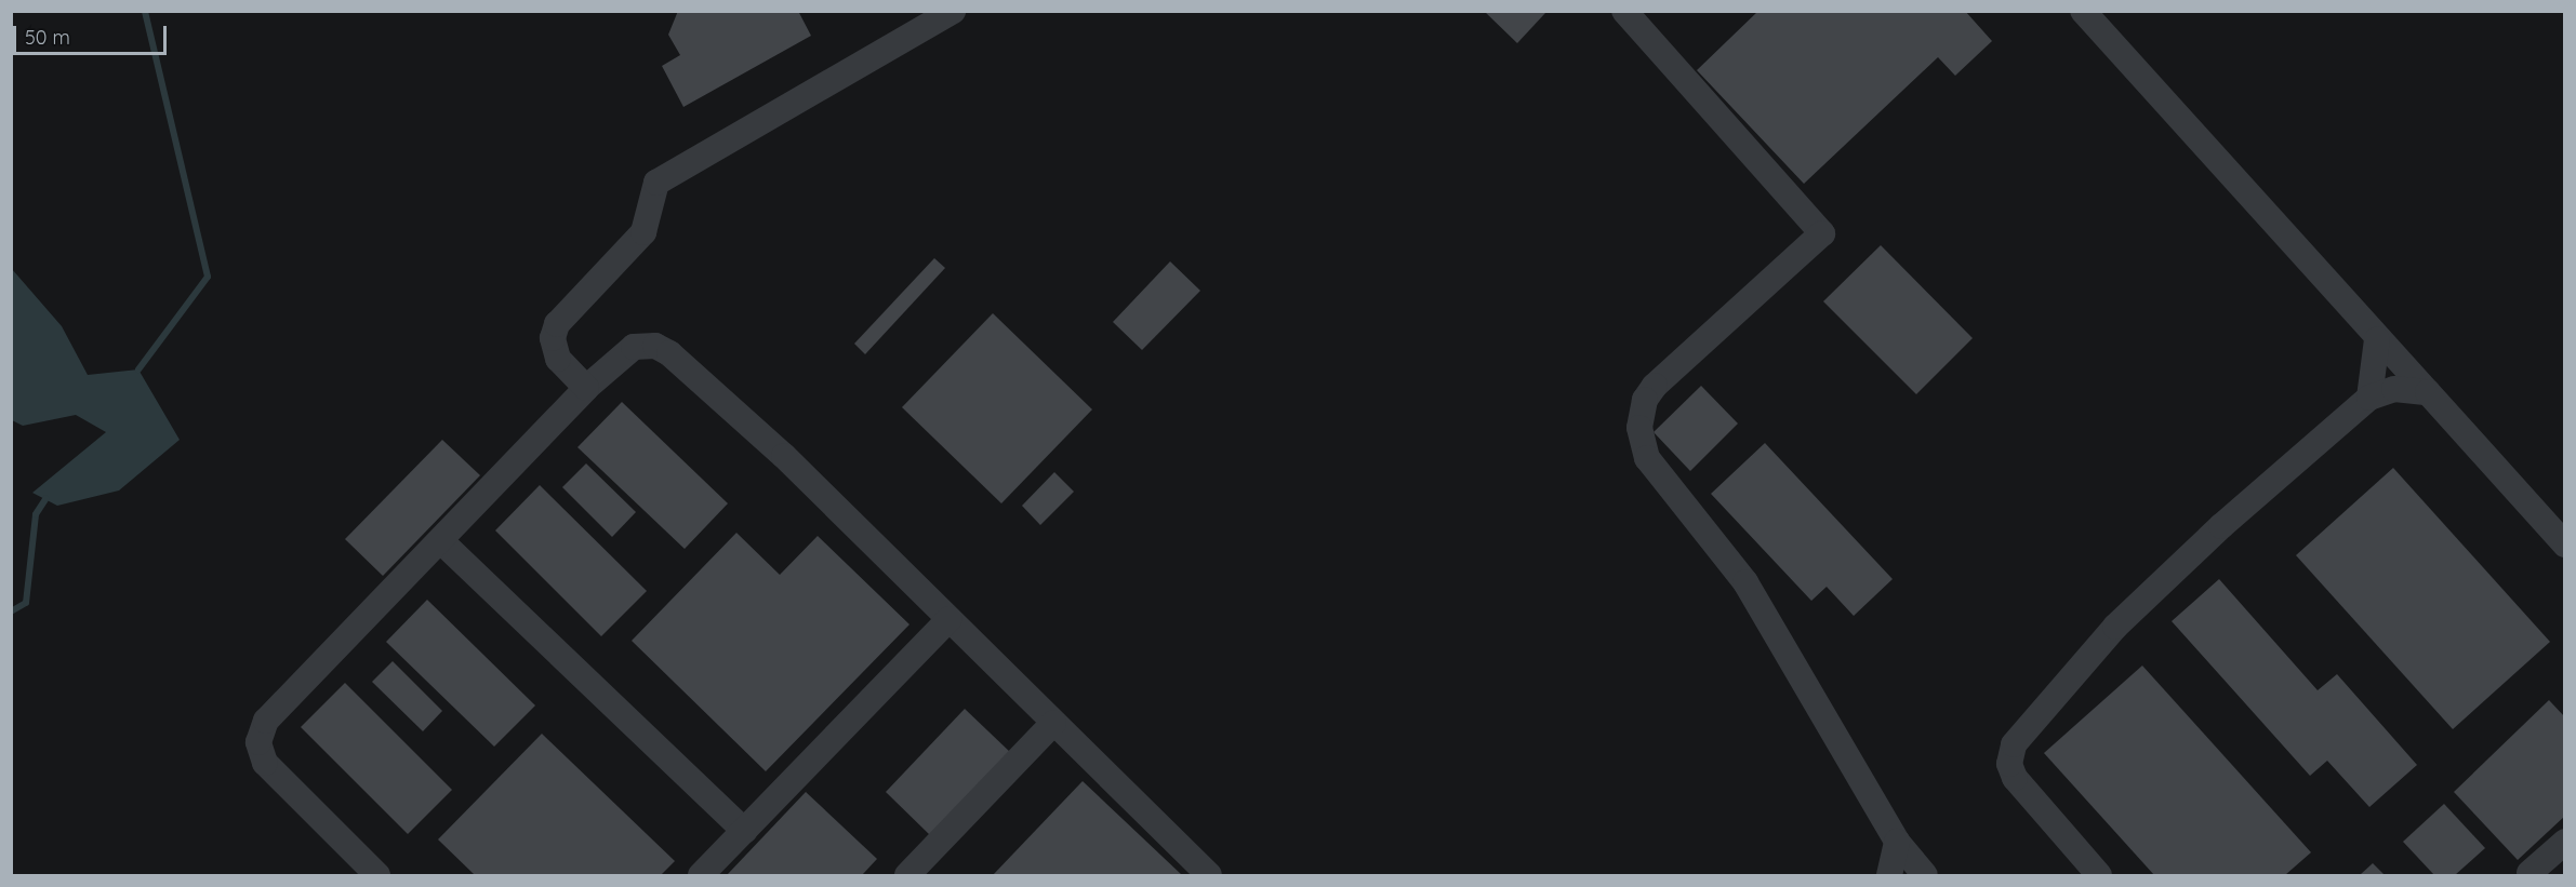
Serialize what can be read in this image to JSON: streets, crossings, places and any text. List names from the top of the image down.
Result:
{
  "scale_bar": "50 m"
}
